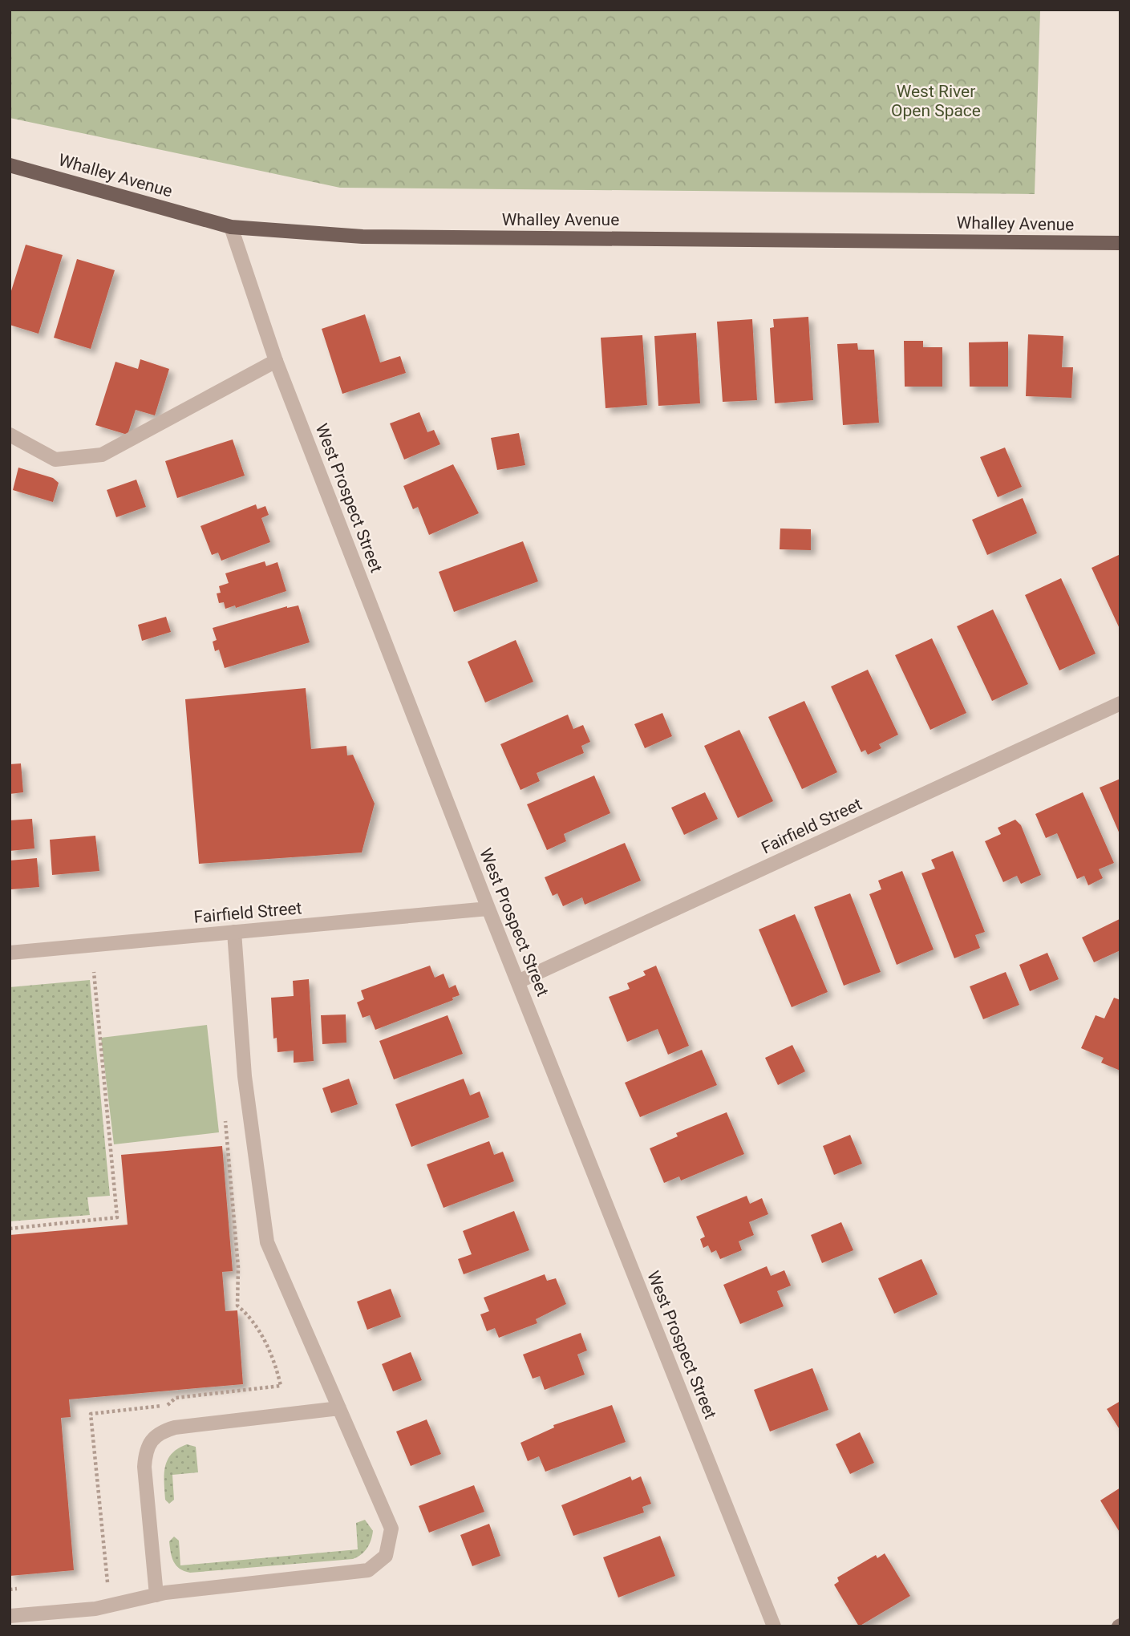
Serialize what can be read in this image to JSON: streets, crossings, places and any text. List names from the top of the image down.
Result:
{
  "streets": {
    "main road": ["Whalley Avenue"],
    "street": ["West Prospect Street", "Fairfield Street"]
  },
  "crossings": [
    ["Whalley Avenue", "West Prospect Street"],
    ["West Prospect Street", "Fairfield Street"]
  ],
  "parks": ["West River Open Space"]
}
